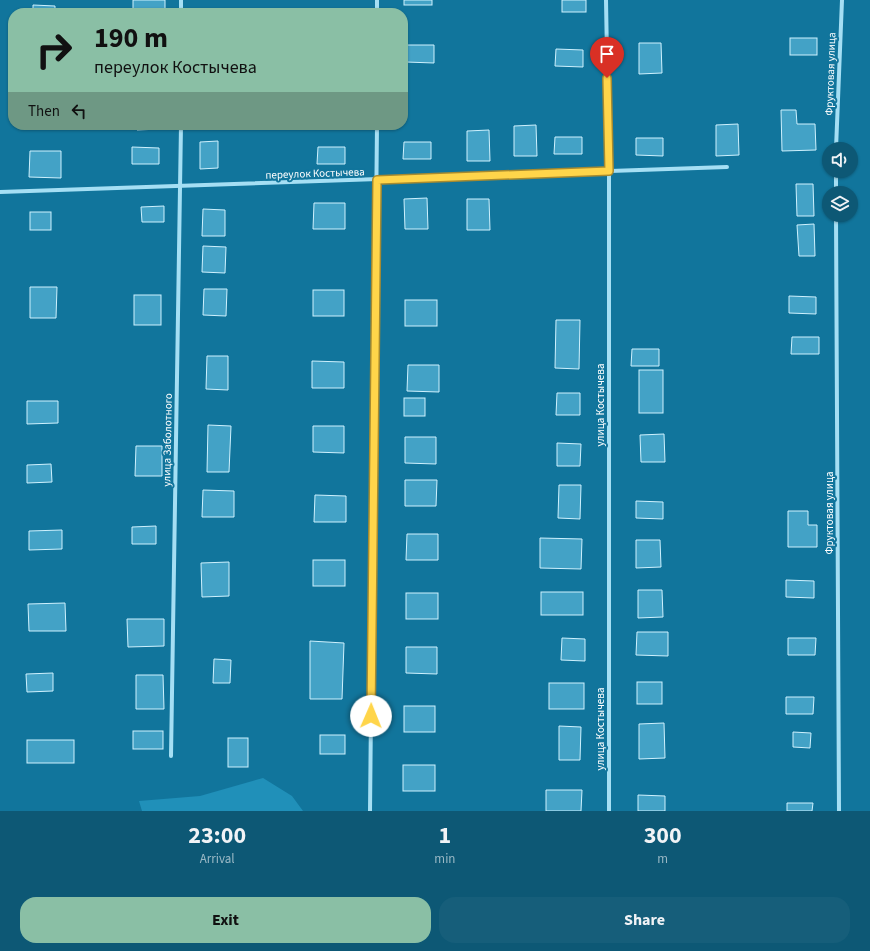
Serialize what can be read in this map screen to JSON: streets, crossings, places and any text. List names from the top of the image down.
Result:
{
  "streets": {
    "street": [
      "Фруктовая улица",
      "переулок Костычева",
      "улица Костычева",
      "улица Заболотного"
    ]
  },
  "crossings": [
    ["переулок Костычева", "улица Костычева"],
    ["переулок Костычева", "улица Заболотного"]
  ],
  "page": {
    "turn": ["190 m", "переулок Костычева"],
    "then": "Then",
    "eta": [
      "23:00",
      "Arrival",
      "1",
      "min",
      "300",
      "m"
    ],
    "buttons": ["Exit", "Share"]
  }
}
